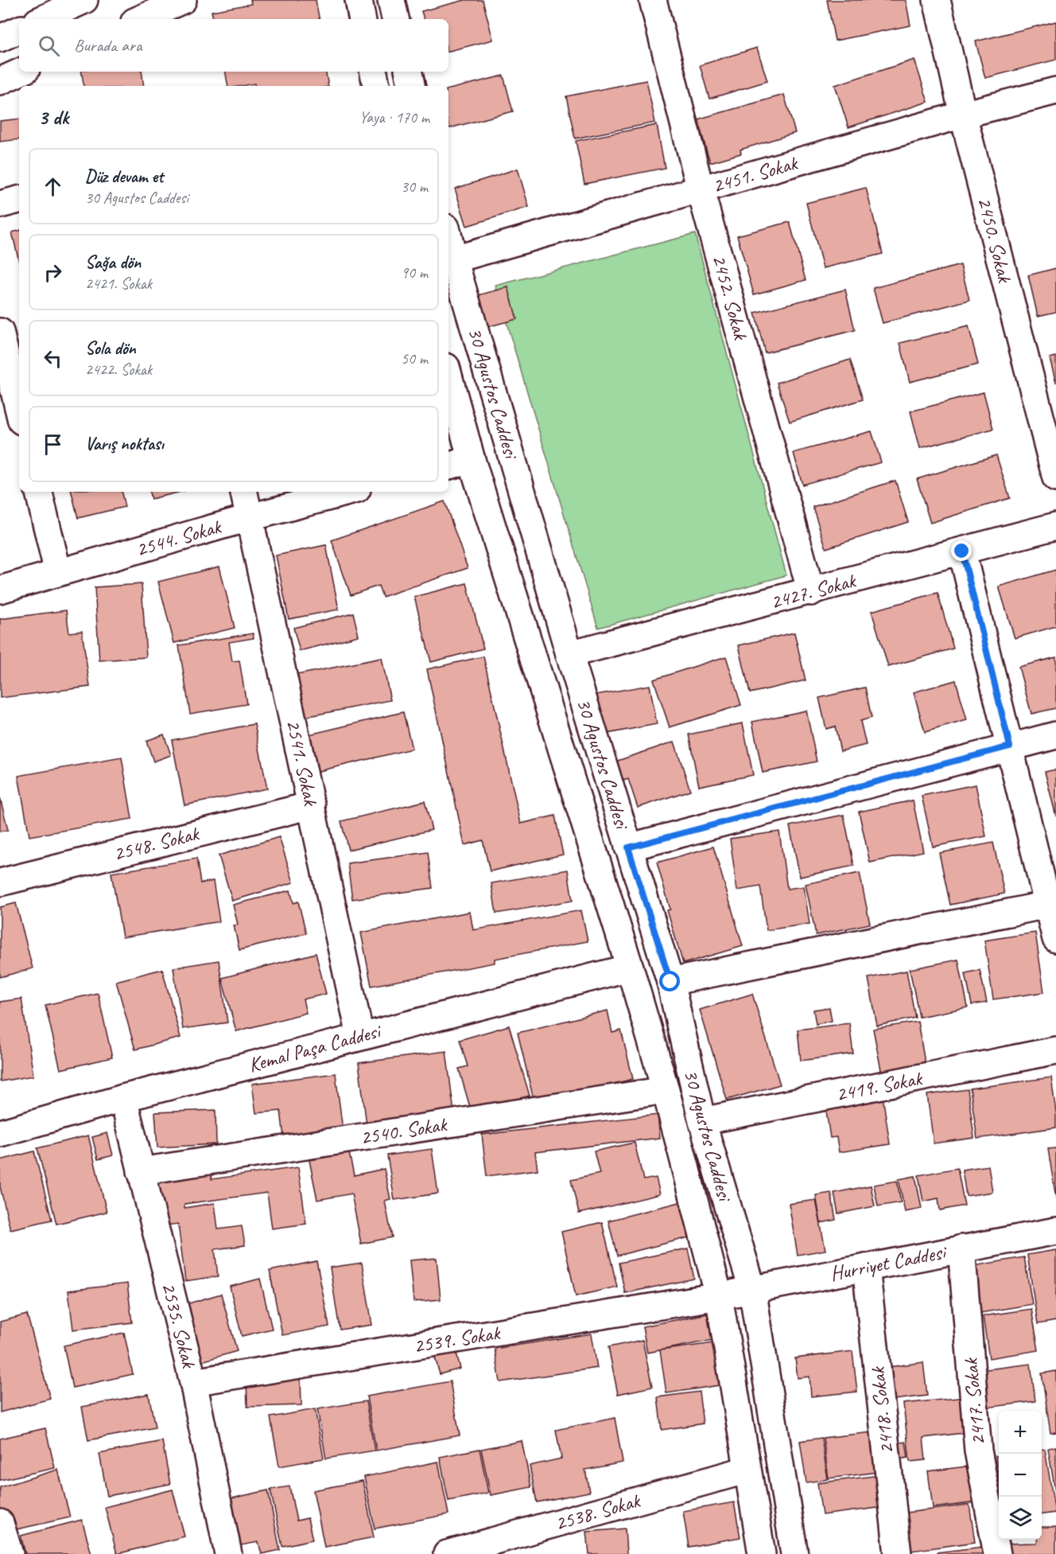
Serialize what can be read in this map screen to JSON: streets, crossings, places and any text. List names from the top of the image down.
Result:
{
  "streets": {
    "street": [
      "2451. Sokak",
      "2450. Sokak",
      "2452. Sokak",
      "30 Agustos Caddesi",
      "2544. Sokak",
      "2427. Sokak",
      "2541. Sokak",
      "2548. Sokak",
      "Kemal Paşa Caddesi",
      "2419. Sokak",
      "2540. Sokak",
      "Hurriyet Caddesi",
      "2535. Sokak",
      "2539. Sokak",
      "2417. Sokak",
      "2418. Sokak",
      "2538. Sokak"
    ]
  },
  "crossings": [
    ["2451. Sokak", "2450. Sokak"],
    ["2451. Sokak", "2452. Sokak"],
    ["2451. Sokak", "30 Agustos Caddesi"],
    ["2452. Sokak", "2427. Sokak"],
    ["30 Agustos Caddesi", "2427. Sokak"],
    ["30 Agustos Caddesi", "Kemal Paşa Caddesi"],
    ["30 Agustos Caddesi", "2419. Sokak"],
    ["30 Agustos Caddesi", "2540. Sokak"],
    ["30 Agustos Caddesi", "Hurriyet Caddesi"],
    ["30 Agustos Caddesi", "2539. Sokak"],
    ["30 Agustos Caddesi", "2538. Sokak"],
    ["2544. Sokak", "2541. Sokak"],
    ["2541. Sokak", "2548. Sokak"],
    ["2541. Sokak", "Kemal Paşa Caddesi"],
    ["Kemal Paşa Caddesi", "2535. Sokak"],
    ["2540. Sokak", "2535. Sokak"],
    ["Hurriyet Caddesi", "2539. Sokak"],
    ["Hurriyet Caddesi", "2417. Sokak"],
    ["Hurriyet Caddesi", "2418. Sokak"],
    ["2535. Sokak", "2539. Sokak"]
  ],
  "page": {
    "search": "Burada ara",
    "heading": ["3 dk", "Yaya · 170 m"],
    "list": [
      ["Düz devam et", "30 Agustos Caddesi", "30 m"],
      ["Sağa dön", "2421. Sokak", "90 m"],
      ["Sola dön", "2422. Sokak", "50 m"],
      "Varış noktası"
    ],
    "map_buttons": ["+", "−"]
  }
}
